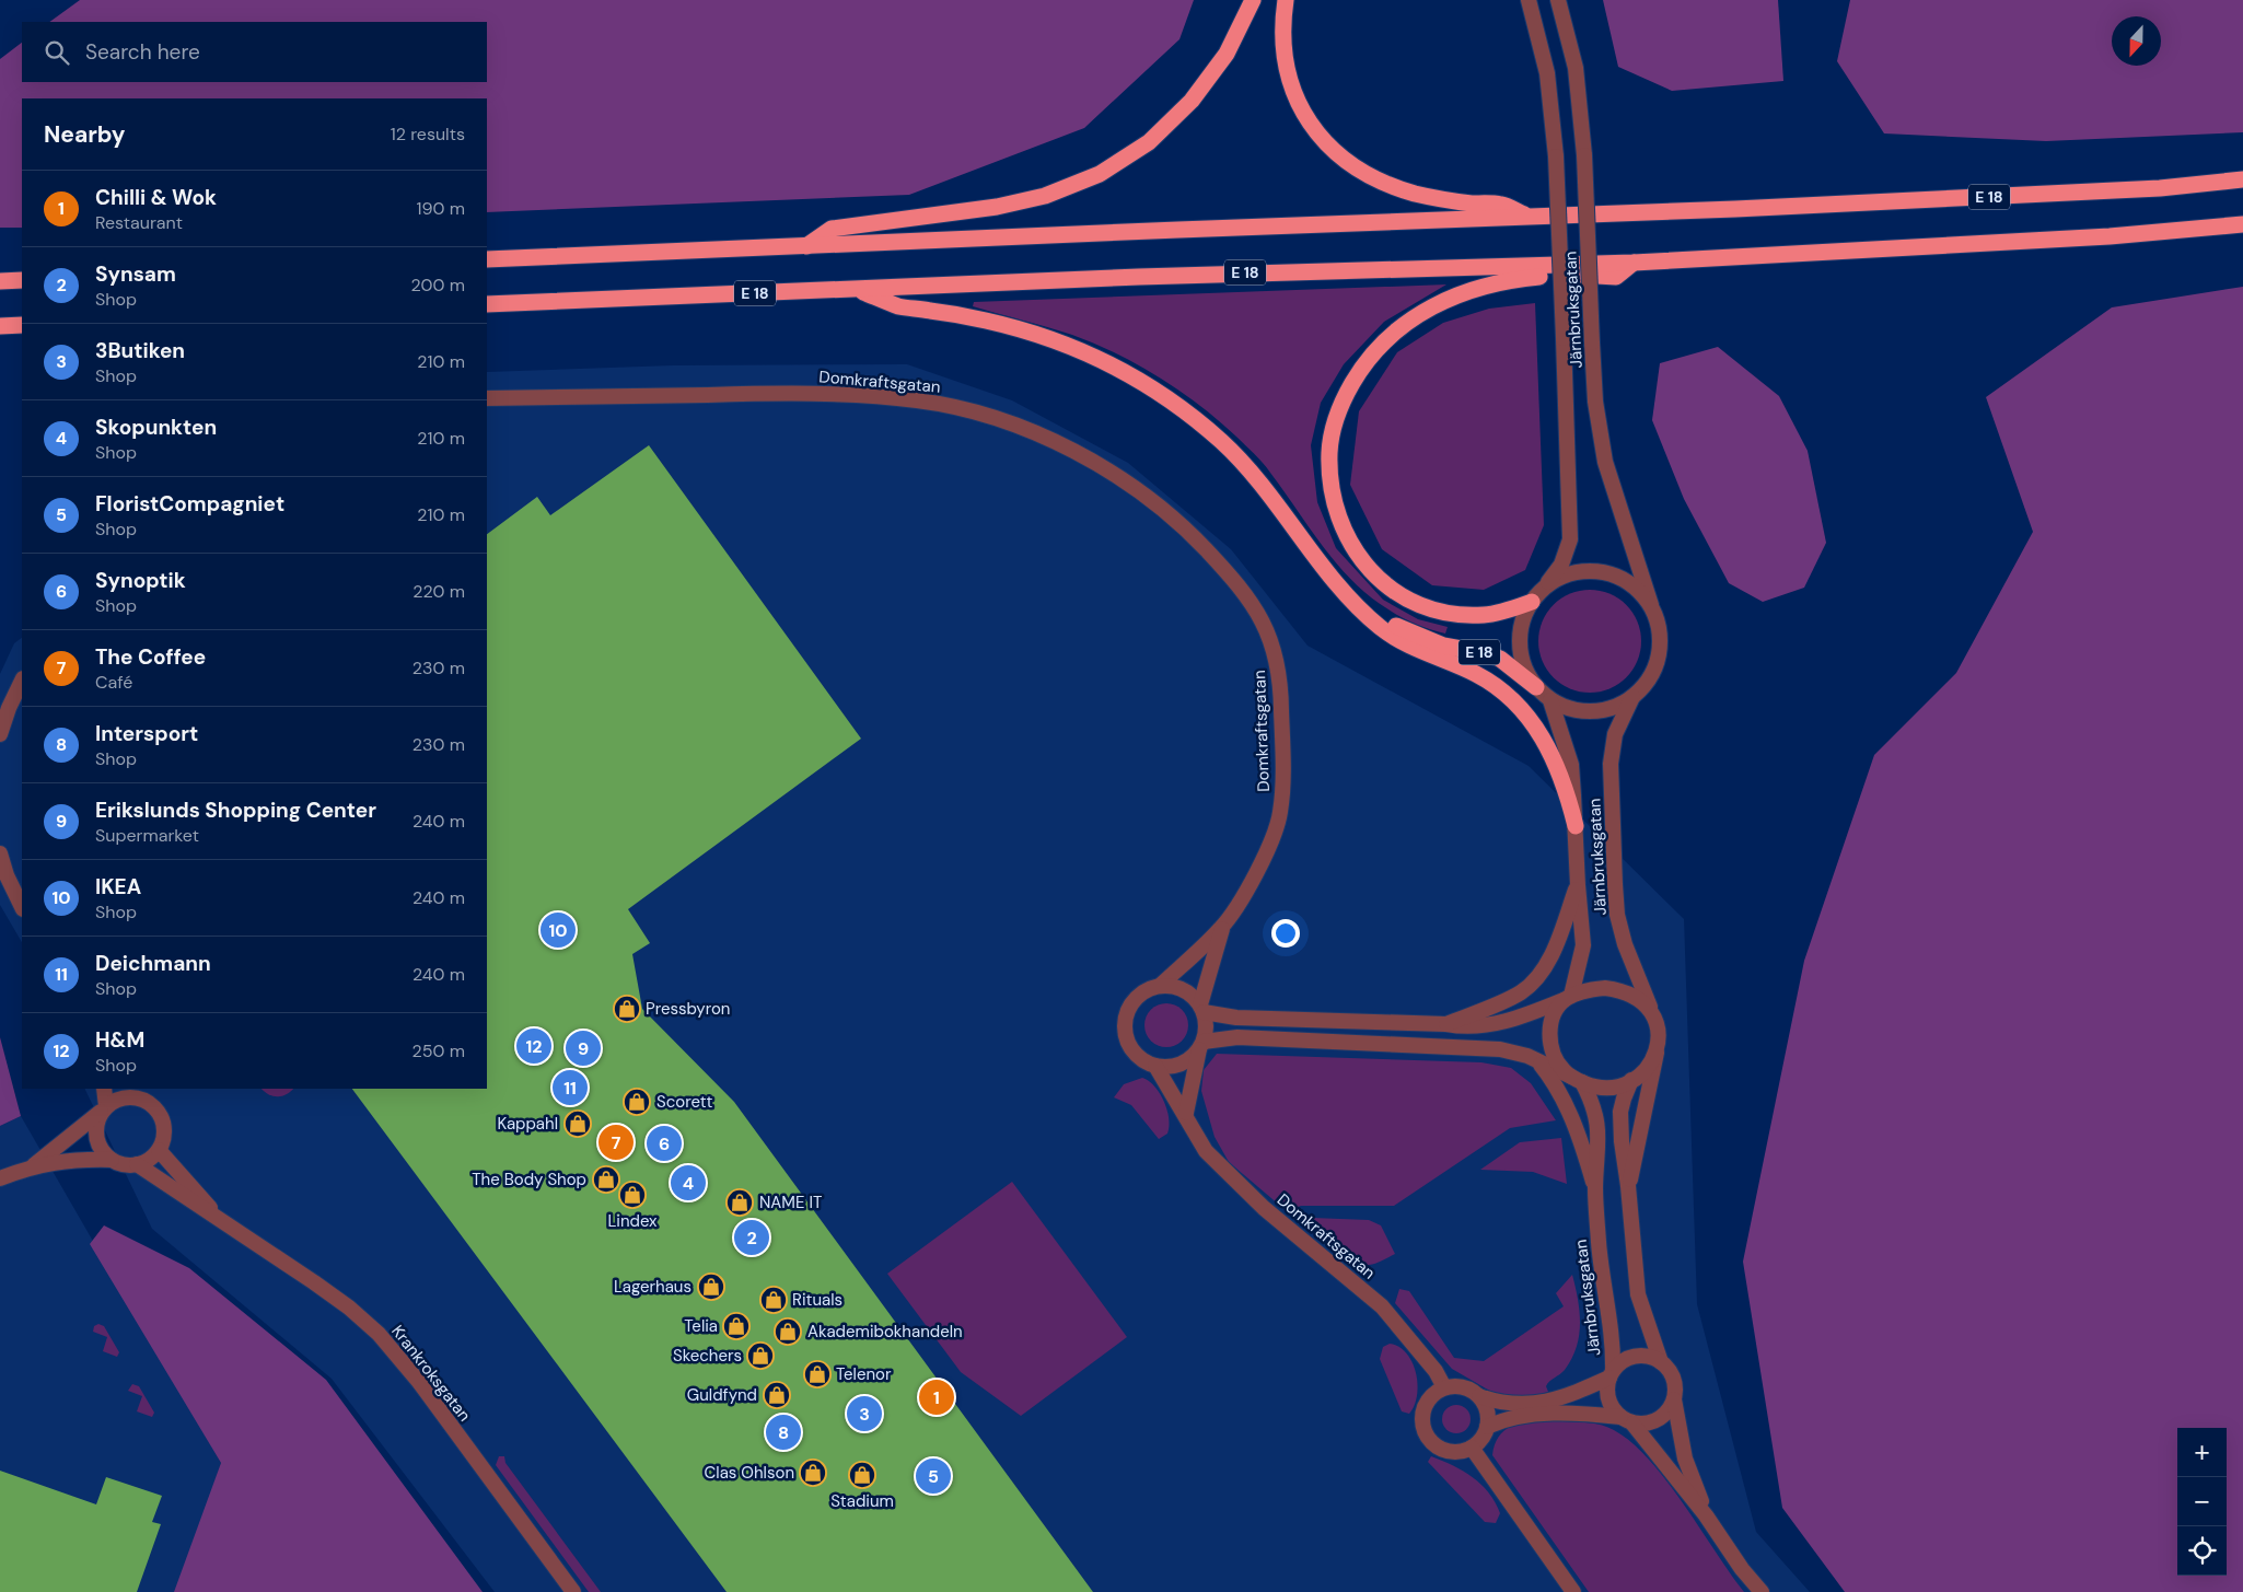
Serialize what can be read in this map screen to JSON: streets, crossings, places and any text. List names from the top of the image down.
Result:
{
  "streets": {
    "highway": ["E 18"],
    "street": ["Järnbruksgatan", "Domkraftsgatan", "Krankroksgatan"]
  },
  "crossings": [
    ["E 18", "Järnbruksgatan"]
  ],
  "places": {
    "shop": [
      "Pressbyron",
      "Scorett",
      "Kappahl",
      "The Body Shop",
      "Lindex",
      "NAME IT",
      "Lagerhaus",
      "Rituals",
      "Telia",
      "Akademibokhandeln",
      "Skechers",
      "Telenor",
      "Guldfynd",
      "Clas Ohlson",
      "Stadium"
    ]
  },
  "north": "bottom",
  "page": {
    "search": "Search here",
    "heading": ["Nearby", "12 results"],
    "list": [
      {
        "mark": "1",
        "name": "Chilli & Wok",
        "note": "Restaurant",
        "value": "190 m"
      },
      {
        "mark": "2",
        "name": "Synsam",
        "note": "Shop",
        "value": "200 m"
      },
      {
        "mark": "3",
        "name": "3Butiken",
        "note": "Shop",
        "value": "210 m"
      },
      {
        "mark": "4",
        "name": "Skopunkten",
        "note": "Shop",
        "value": "210 m"
      },
      {
        "mark": "5",
        "name": "FloristCompagniet",
        "note": "Shop",
        "value": "210 m"
      },
      {
        "mark": "6",
        "name": "Synoptik",
        "note": "Shop",
        "value": "220 m"
      },
      {
        "mark": "7",
        "name": "The Coffee",
        "note": "Café",
        "value": "230 m"
      },
      {
        "mark": "8",
        "name": "Intersport",
        "note": "Shop",
        "value": "230 m"
      },
      {
        "mark": "9",
        "name": "Erikslunds Shopping Center",
        "note": "Supermarket",
        "value": "240 m"
      },
      {
        "mark": "10",
        "name": "IKEA",
        "note": "Shop",
        "value": "240 m"
      },
      {
        "mark": "11",
        "name": "Deichmann",
        "note": "Shop",
        "value": "240 m"
      },
      {
        "mark": "12",
        "name": "H&M",
        "note": "Shop",
        "value": "250 m"
      }
    ],
    "pins": [
      "10",
      "12",
      "9",
      "11",
      "7",
      "6",
      "4",
      "2",
      "1",
      "3",
      "8",
      "5"
    ],
    "map_buttons": ["+", "−"]
  }
}
